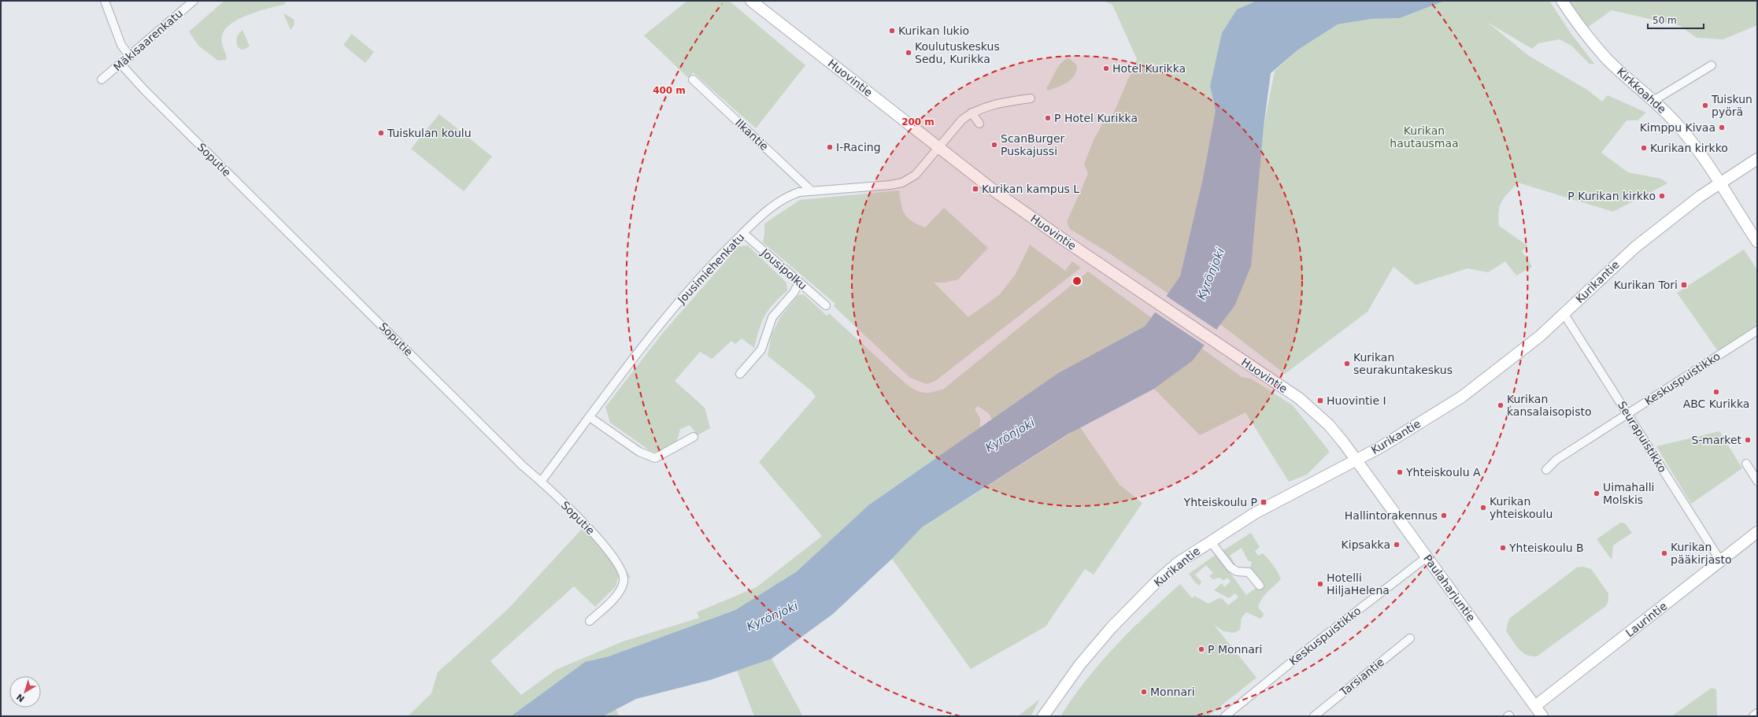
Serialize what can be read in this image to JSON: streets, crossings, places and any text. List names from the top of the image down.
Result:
{
  "streets": {
    "main road": [
      "Huovintie",
      "Kirkkoahde",
      "Kurikantie",
      "Paulaharjuntie",
      "Laurintie"
    ],
    "street": [
      "Mäkisaarenkatu",
      "Ilkantie",
      "Soputie",
      "Jousimiehenkatu",
      "Jousipolku",
      "Keskuspuistikko",
      "Seurapuistikko",
      "Tarsiantie"
    ]
  },
  "crossings": [
    ["Mäkisaarenkatu", "Soputie"],
    ["Huovintie", "Jousimiehenkatu"],
    ["Huovintie", "Kurikantie"],
    ["Huovintie", "Paulaharjuntie"],
    ["Kirkkoahde", "Kurikantie"],
    ["Ilkantie", "Jousimiehenkatu"],
    ["Soputie", "Jousimiehenkatu"],
    ["Jousimiehenkatu", "Jousipolku"],
    ["Kurikantie", "Seurapuistikko"],
    ["Kurikantie", "Paulaharjuntie"],
    ["Keskuspuistikko", "Seurapuistikko"],
    ["Keskuspuistikko", "Paulaharjuntie"],
    ["Seurapuistikko", "Laurintie"],
    ["Paulaharjuntie", "Laurintie"]
  ],
  "water": ["Kyrönjoki"],
  "parks": ["Kurikan hautausmaa"],
  "places": {
    "other": [
      "Kurikan lukio",
      "Koulutuskeskus Sedu, Kurikka",
      "Hotel Kurikka",
      "Tuiskun pyörä",
      "P Hotel Kurikka",
      "Kimppu Kivaa",
      "Tuiskulan koulu",
      "ScanBurger Puskajussi",
      "I-Racing",
      "Kurikan kirkko",
      "P Kurikan kirkko",
      "Kurikan seurakuntakeskus",
      "ABC Kurikka",
      "Kurikan kansalaisopisto",
      "S-market",
      "Yhteiskoulu A",
      "Uimahalli Molskis",
      "Kurikan yhteiskoulu",
      "Hallintorakennus",
      "Kipsakka",
      "Yhteiskoulu B",
      "Kurikan pääkirjasto",
      "Hotelli HiljaHelena",
      "P Monnari",
      "Monnari"
    ],
    "transit": [
      "Kurikan kampus L",
      "Kurikan Tori",
      "Huovintie I",
      "Yhteiskoulu P"
    ]
  },
  "scale_bar": "50 m",
  "north": "bottom left",
  "rings": ["400 m", "200 m"]
}
